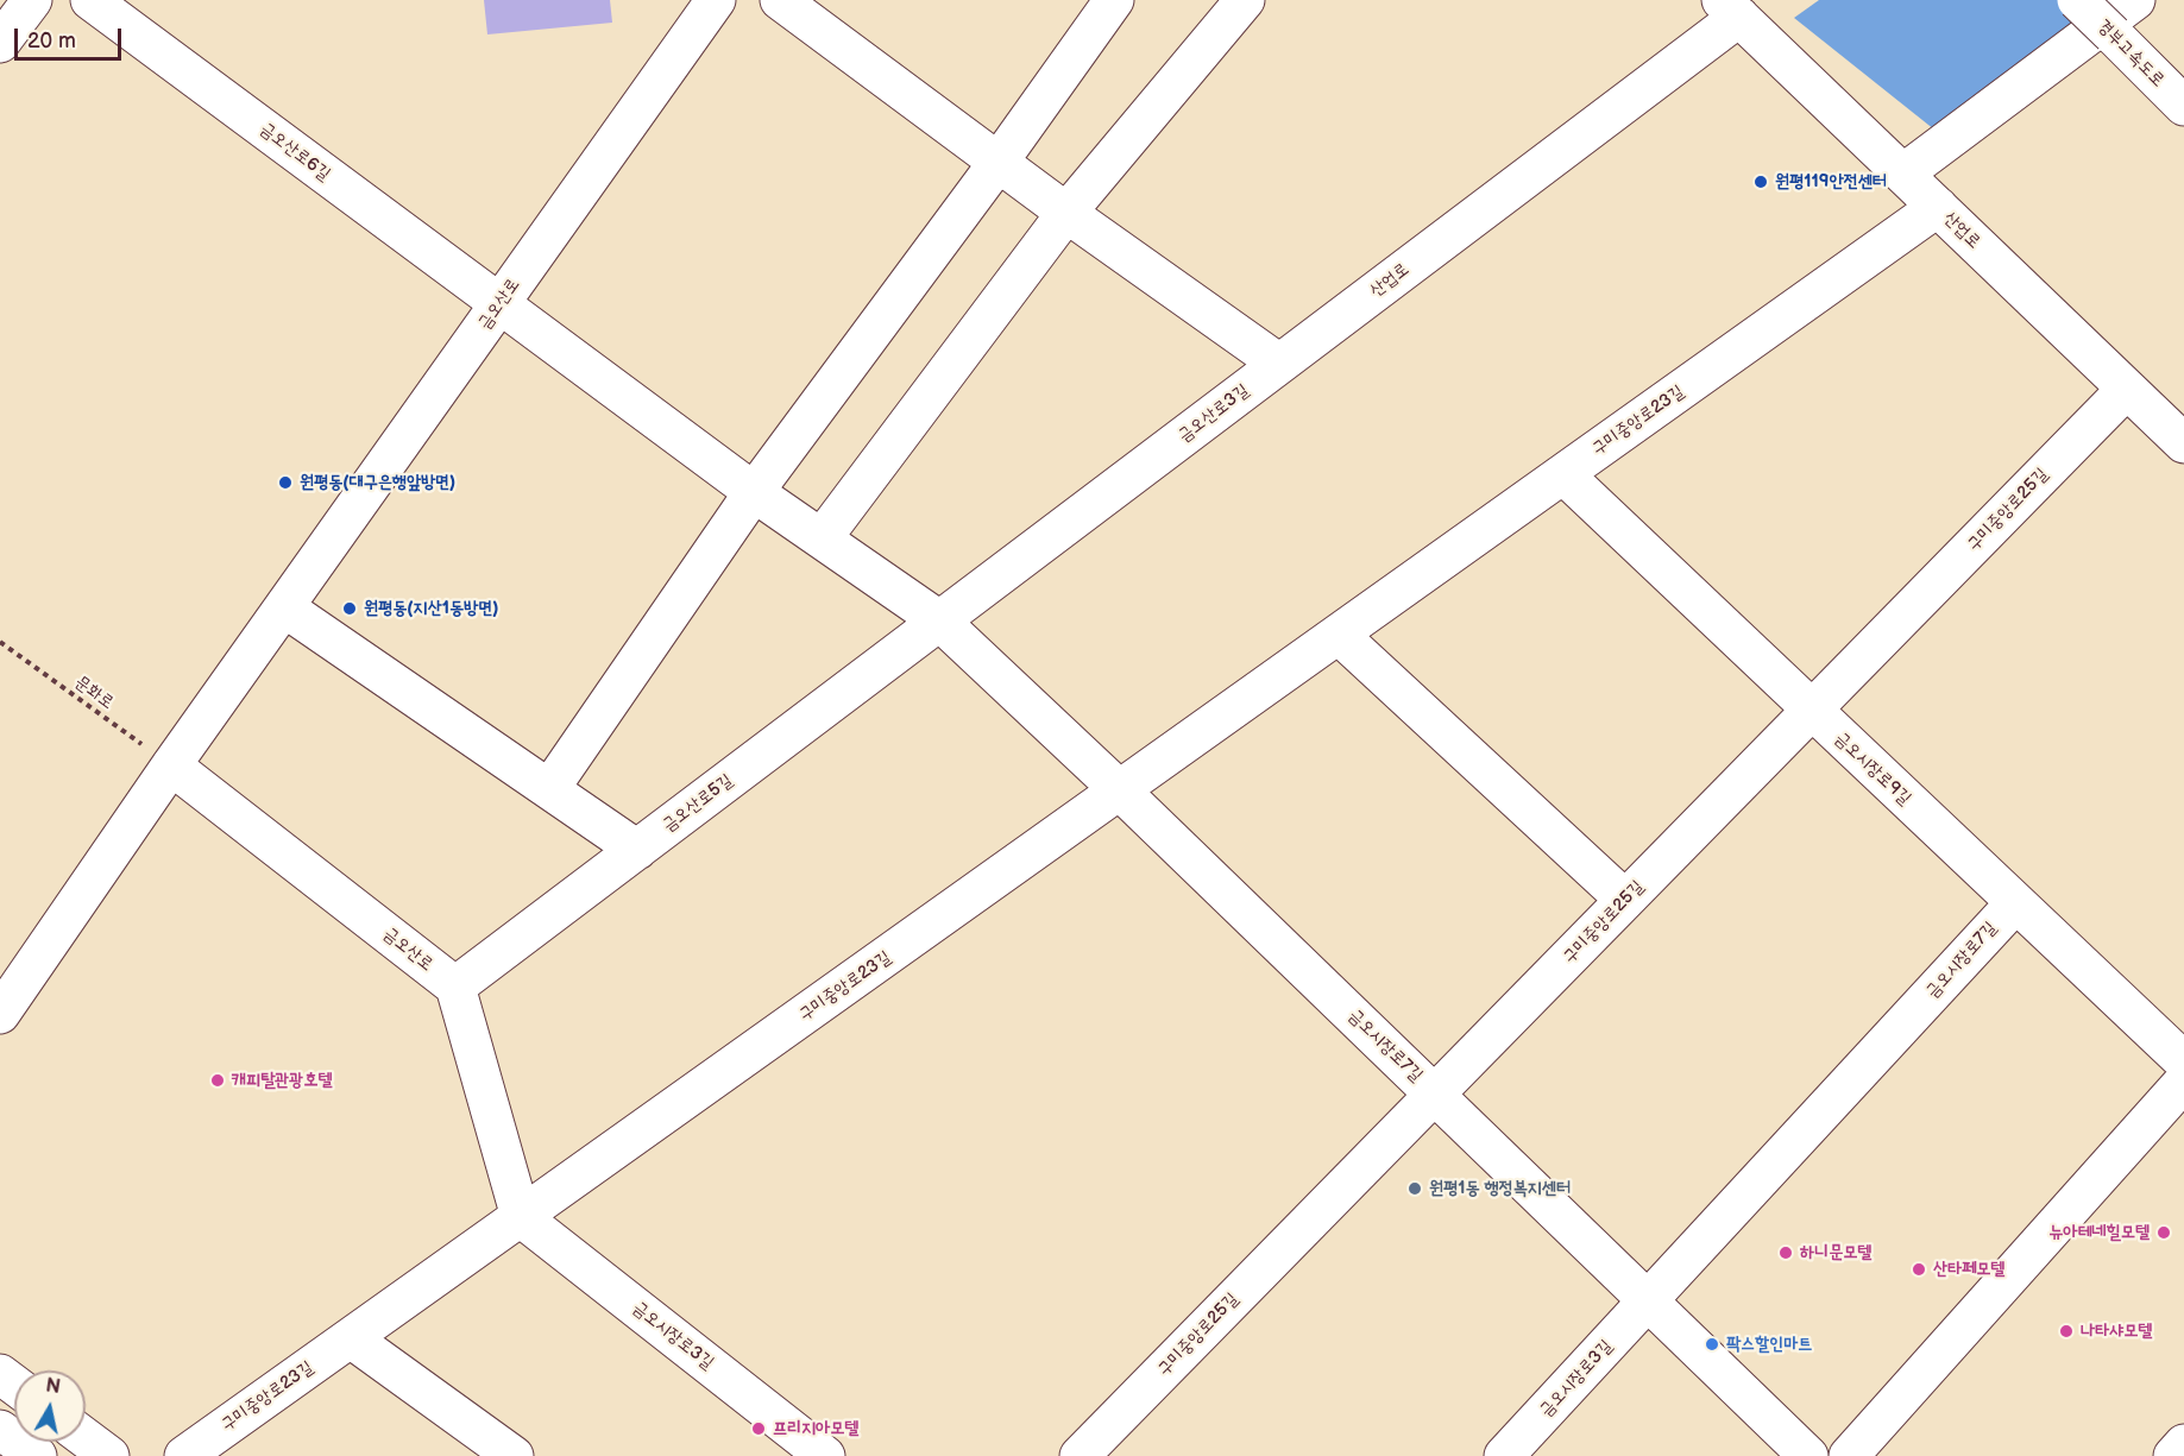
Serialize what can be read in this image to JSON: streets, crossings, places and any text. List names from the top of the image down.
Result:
{
  "streets": {
    "main road": [
      "경부고속도로",
      "금오산로6길",
      "산업로",
      "금오산로",
      "금오산로3길",
      "구미중앙로23길",
      "구미중앙로25길",
      "금오시장로9길",
      "금오산로5길",
      "금오시장로7길",
      "금오시장로3길"
    ],
    "path": ["문화로"]
  },
  "crossings": [
    ["금오산로6길", "금오산로"],
    ["산업로", "금오산로3길"],
    ["산업로", "구미중앙로23길"],
    ["산업로", "구미중앙로25길"],
    ["금오산로", "문화로"],
    ["금오산로", "금오산로5길"],
    ["금오산로3길", "금오산로5길"],
    ["구미중앙로23길", "금오시장로9길"],
    ["구미중앙로23길", "금오시장로7길"],
    ["구미중앙로23길", "금오시장로3길"],
    ["구미중앙로25길", "금오시장로9길"],
    ["구미중앙로25길", "금오시장로7길"],
    ["금오시장로9길", "금오시장로7길"],
    ["금오시장로7길", "금오시장로3길"]
  ],
  "places": [
    "원평119안전센터",
    "원평동(대구은행앞방면)",
    "원평동(지산1동방면)",
    "캐피탈관광호텔",
    "원평1동 행정복지센터",
    "뉴아테네힐모텔",
    "하니문모텔",
    "산타페모텔",
    "나타샤모텔",
    "팍스할인마트",
    "프리지아모텔"
  ],
  "scale_bar": "20 m",
  "north": "top"
}
